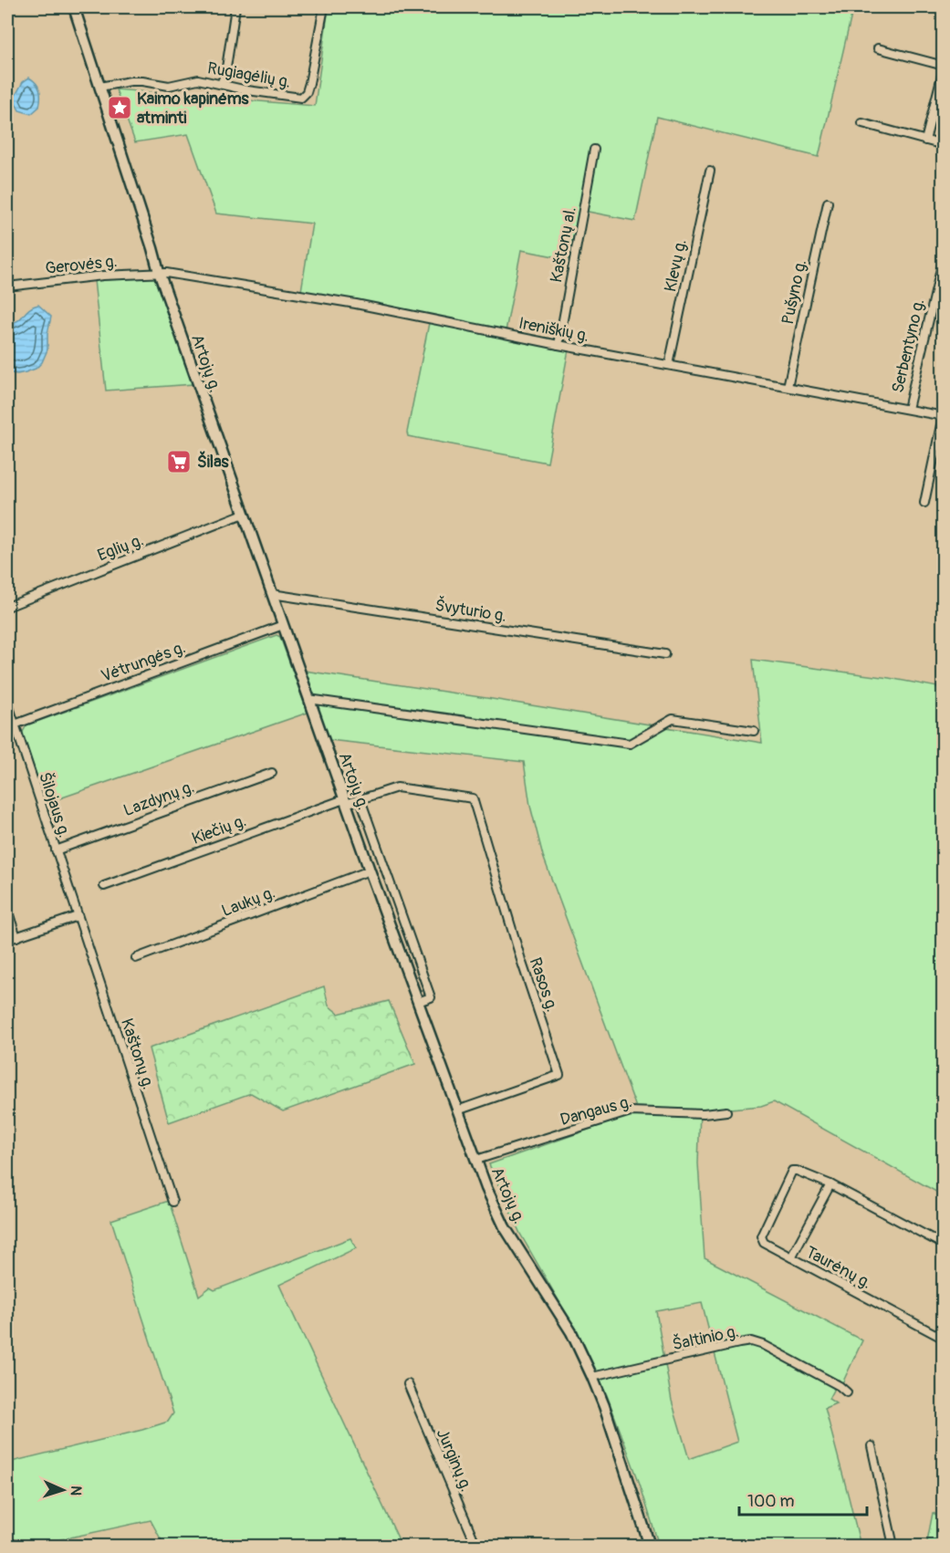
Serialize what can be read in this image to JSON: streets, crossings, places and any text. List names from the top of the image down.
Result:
{
  "streets": {
    "main road": ["Artojų g."],
    "street": [
      "Rugiagėlių g.",
      "Kaštonų al.",
      "Gerovės g.",
      "Klevų g.",
      "Pušyno g.",
      "Ireniškių g.",
      "Serbentyno g.",
      "Eglių g.",
      "Švyturio g.",
      "Vėtrungės g.",
      "Lazdynų g.",
      "Šilojaus g.",
      "Kiečių g.",
      "Laukų g.",
      "Rasos g.",
      "Kaštonų g.",
      "Dangaus g.",
      "Taurėnų g.",
      "Šaltinio g.",
      "Jurginų g."
    ]
  },
  "crossings": [
    ["Rugiagėlių g.", "Artojų g."],
    ["Kaštonų al.", "Ireniškių g."],
    ["Gerovės g.", "Ireniškių g."],
    ["Gerovės g.", "Artojų g."],
    ["Klevų g.", "Ireniškių g."],
    ["Pušyno g.", "Ireniškių g."],
    ["Ireniškių g.", "Serbentyno g."],
    ["Ireniškių g.", "Artojų g."],
    ["Artojų g.", "Eglių g."],
    ["Artojų g.", "Švyturio g."],
    ["Artojų g.", "Vėtrungės g."],
    ["Artojų g.", "Kiečių g."],
    ["Artojų g.", "Laukų g."],
    ["Artojų g.", "Rasos g."],
    ["Artojų g.", "Dangaus g."],
    ["Artojų g.", "Šaltinio g."],
    ["Vėtrungės g.", "Šilojaus g."],
    ["Lazdynų g.", "Šilojaus g."],
    ["Šilojaus g.", "Kaštonų g."],
    ["Kiečių g.", "Rasos g."]
  ],
  "places": {
    "place": ["Kaimo kapinėms atminti"],
    "supermarket": ["Šilas"]
  },
  "scale_bar": "100 m",
  "north": "right"
}
